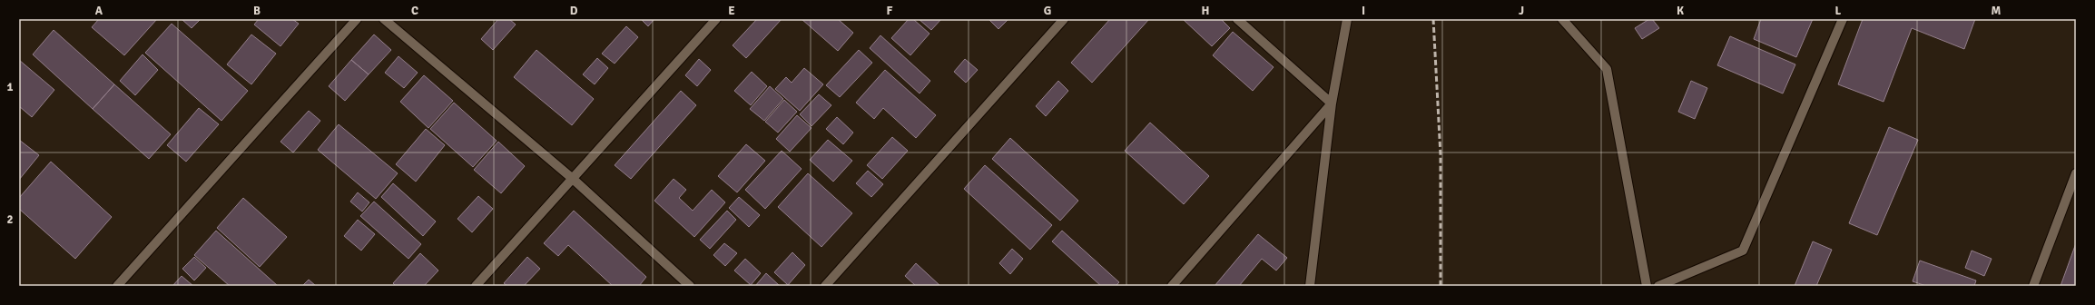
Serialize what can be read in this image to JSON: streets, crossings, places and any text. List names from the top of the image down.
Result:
{
  "grid": {
    "columns": [
      "A",
      "B",
      "C",
      "D",
      "E",
      "F",
      "G",
      "H",
      "I",
      "J",
      "K",
      "L",
      "M"
    ],
    "rows": ["1", "2"]
  }
}
